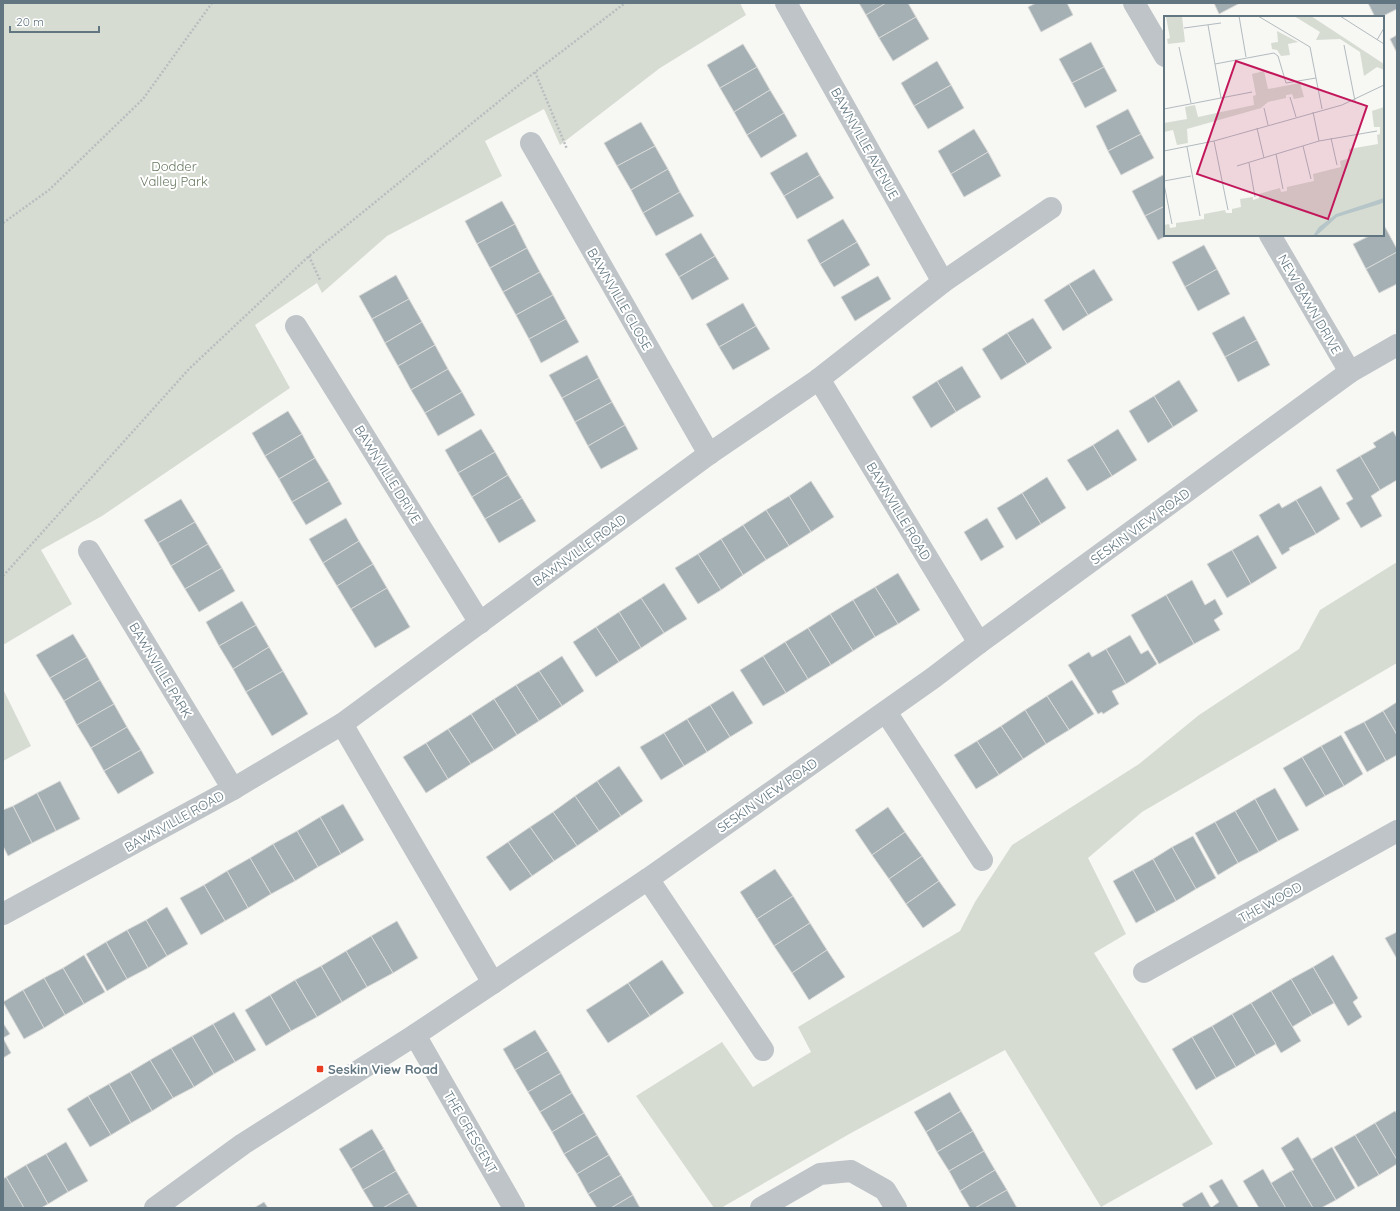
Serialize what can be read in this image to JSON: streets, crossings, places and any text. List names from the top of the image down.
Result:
{
  "streets": {
    "street": [
      "BAWNVILLE AVENUE",
      "BAWNVILLE CLOSE",
      "NEW BAWN DRIVE",
      "BAWNVILLE DRIVE",
      "BAWNVILLE ROAD",
      "SESKIN VIEW ROAD",
      "BAWNVILLE PARK",
      "THE WOOD",
      "THE CRESCENT"
    ]
  },
  "crossings": [
    ["BAWNVILLE AVENUE", "BAWNVILLE ROAD"],
    ["BAWNVILLE CLOSE", "BAWNVILLE ROAD"],
    ["NEW BAWN DRIVE", "SESKIN VIEW ROAD"],
    ["BAWNVILLE DRIVE", "BAWNVILLE ROAD"],
    ["BAWNVILLE ROAD", "SESKIN VIEW ROAD"],
    ["BAWNVILLE ROAD", "BAWNVILLE PARK"],
    ["SESKIN VIEW ROAD", "THE CRESCENT"]
  ],
  "parks": ["Dodder Valley Park"],
  "places": {
    "transit": ["Seskin View Road"]
  },
  "scale_bar": "20 m"
}
